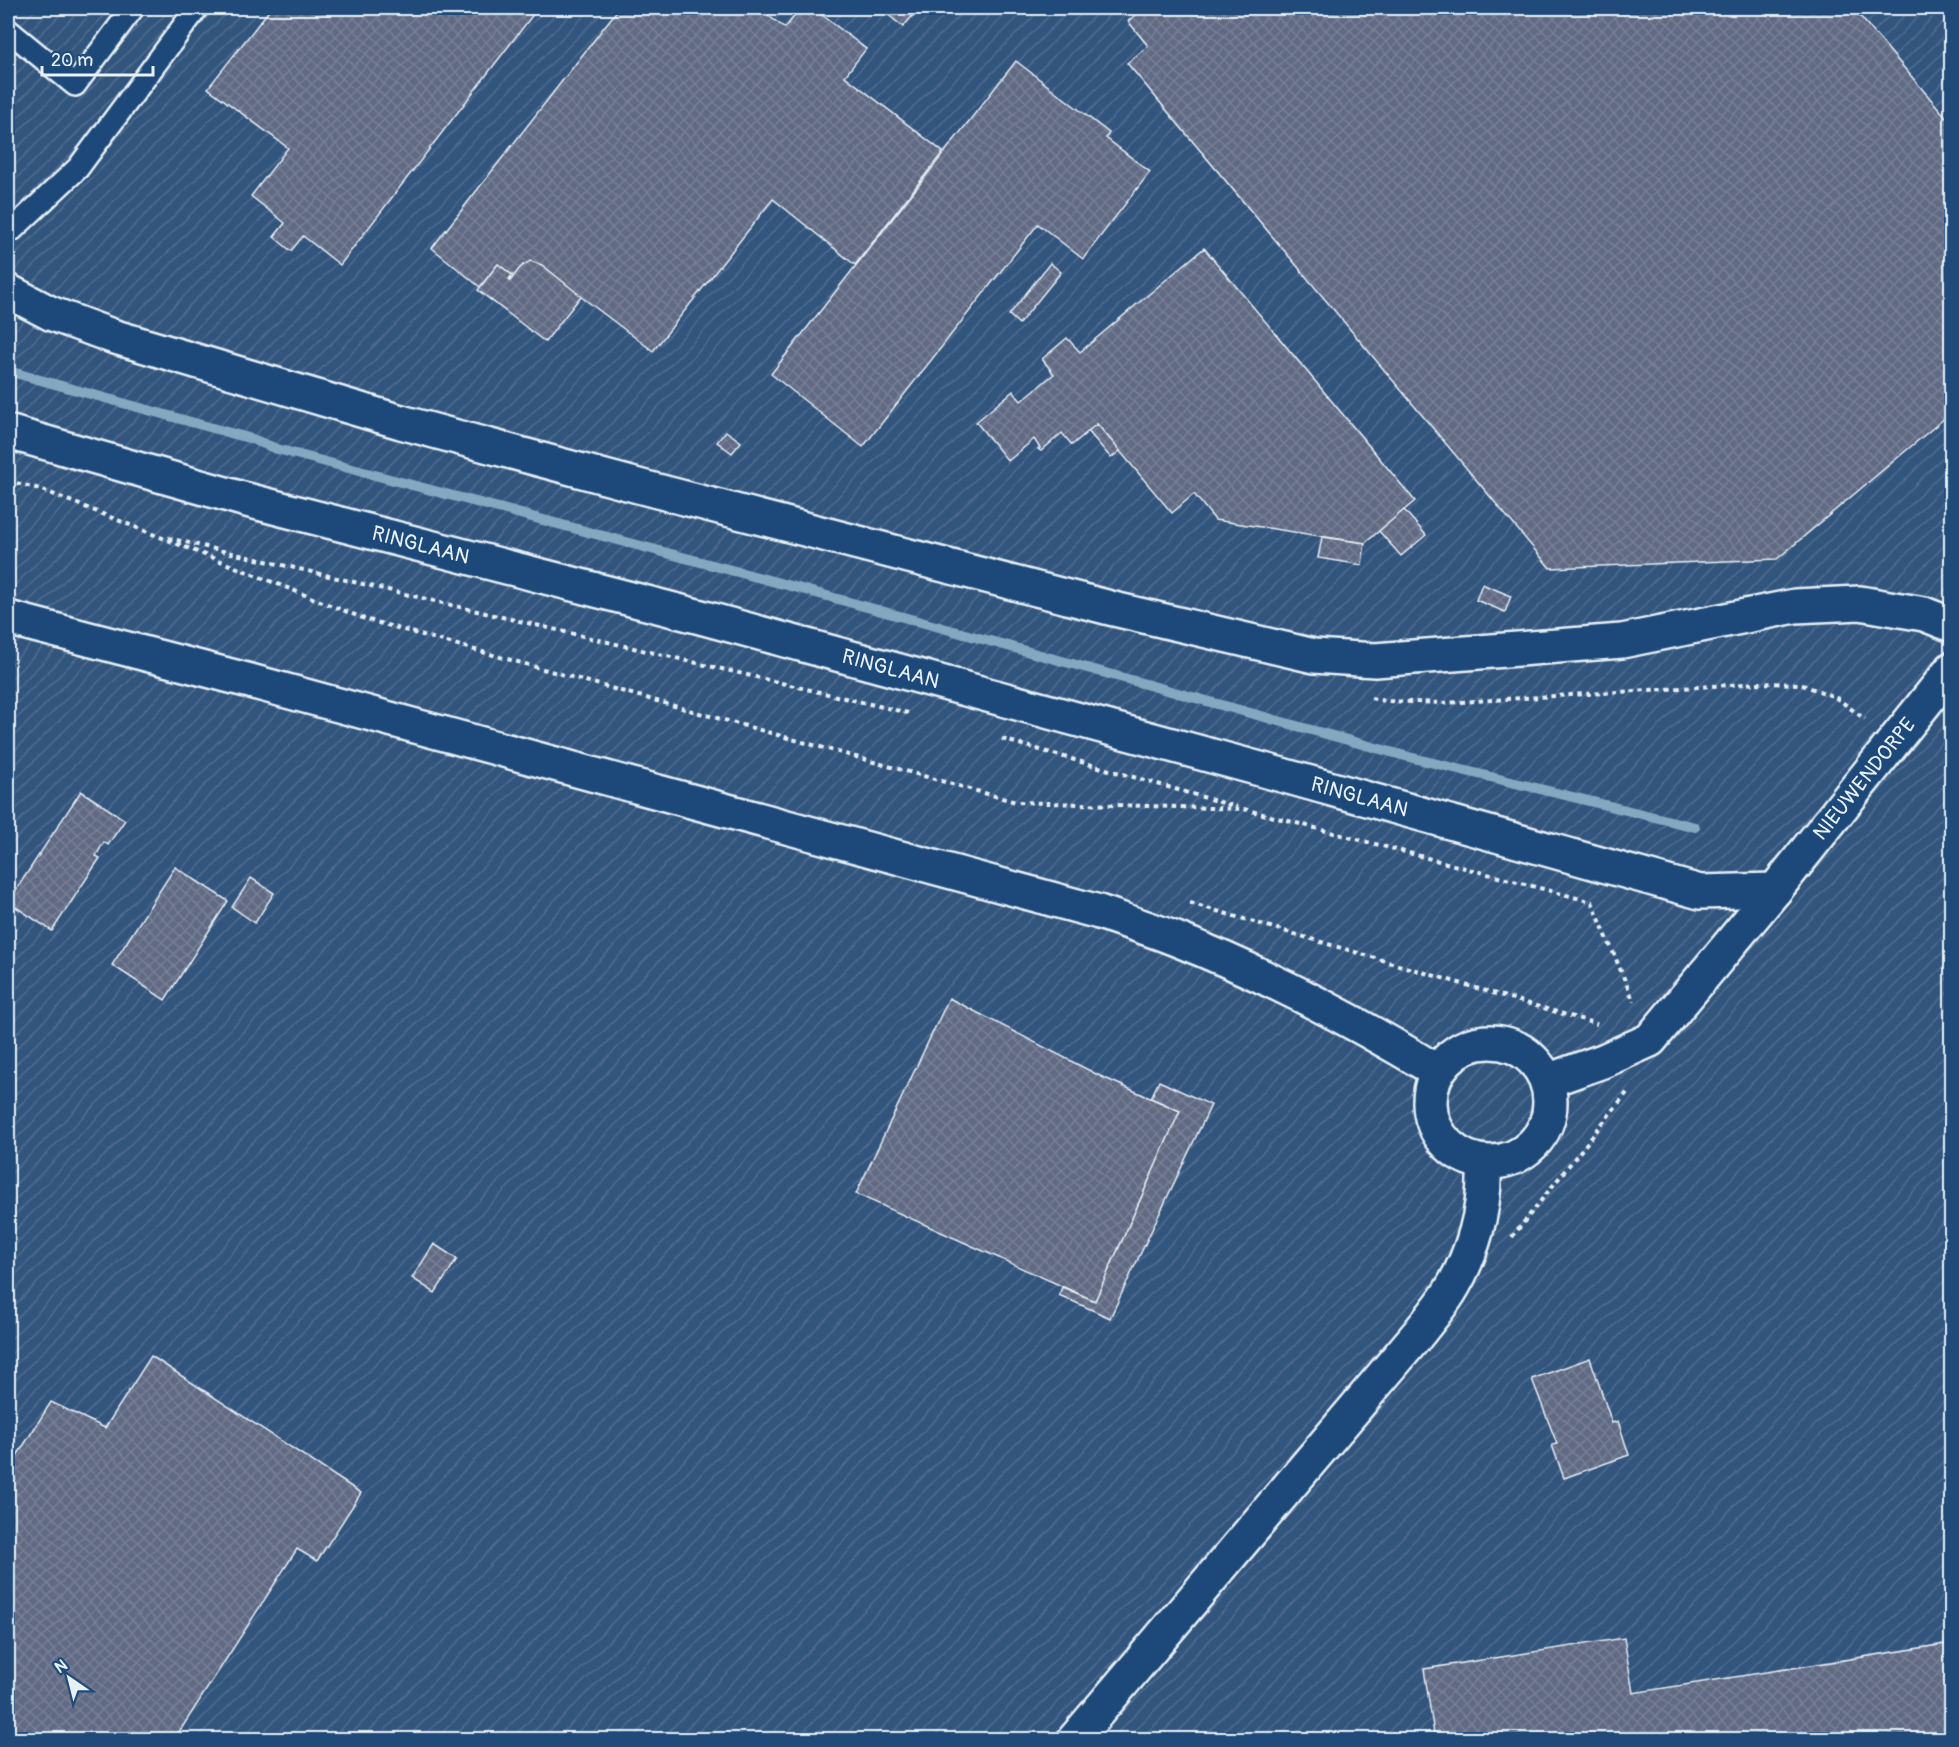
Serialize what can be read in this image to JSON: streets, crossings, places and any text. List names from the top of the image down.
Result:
{
  "streets": {
    "street": ["RINGLAAN", "NIEUWENDORPE"]
  },
  "crossings": [
    ["RINGLAAN", "NIEUWENDORPE"]
  ],
  "scale_bar": "20 m",
  "north": "top left"
}
